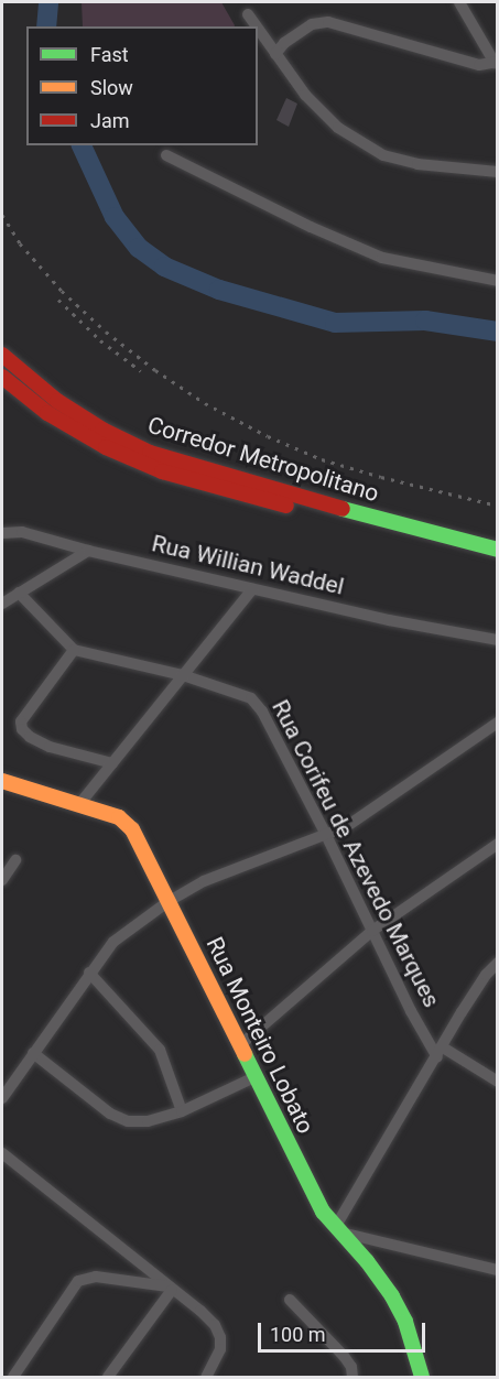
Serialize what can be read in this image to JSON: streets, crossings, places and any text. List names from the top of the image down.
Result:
{
  "streets": {
    "main road": ["Corredor Metropolitano", "Rua Monteiro Lobato"],
    "street": ["Rua Willian Waddel", "Rua Corifeu de Azevedo Marques"]
  },
  "legend": ["Fast", "Slow", "Jam"],
  "scale_bar": "100 m"
}
